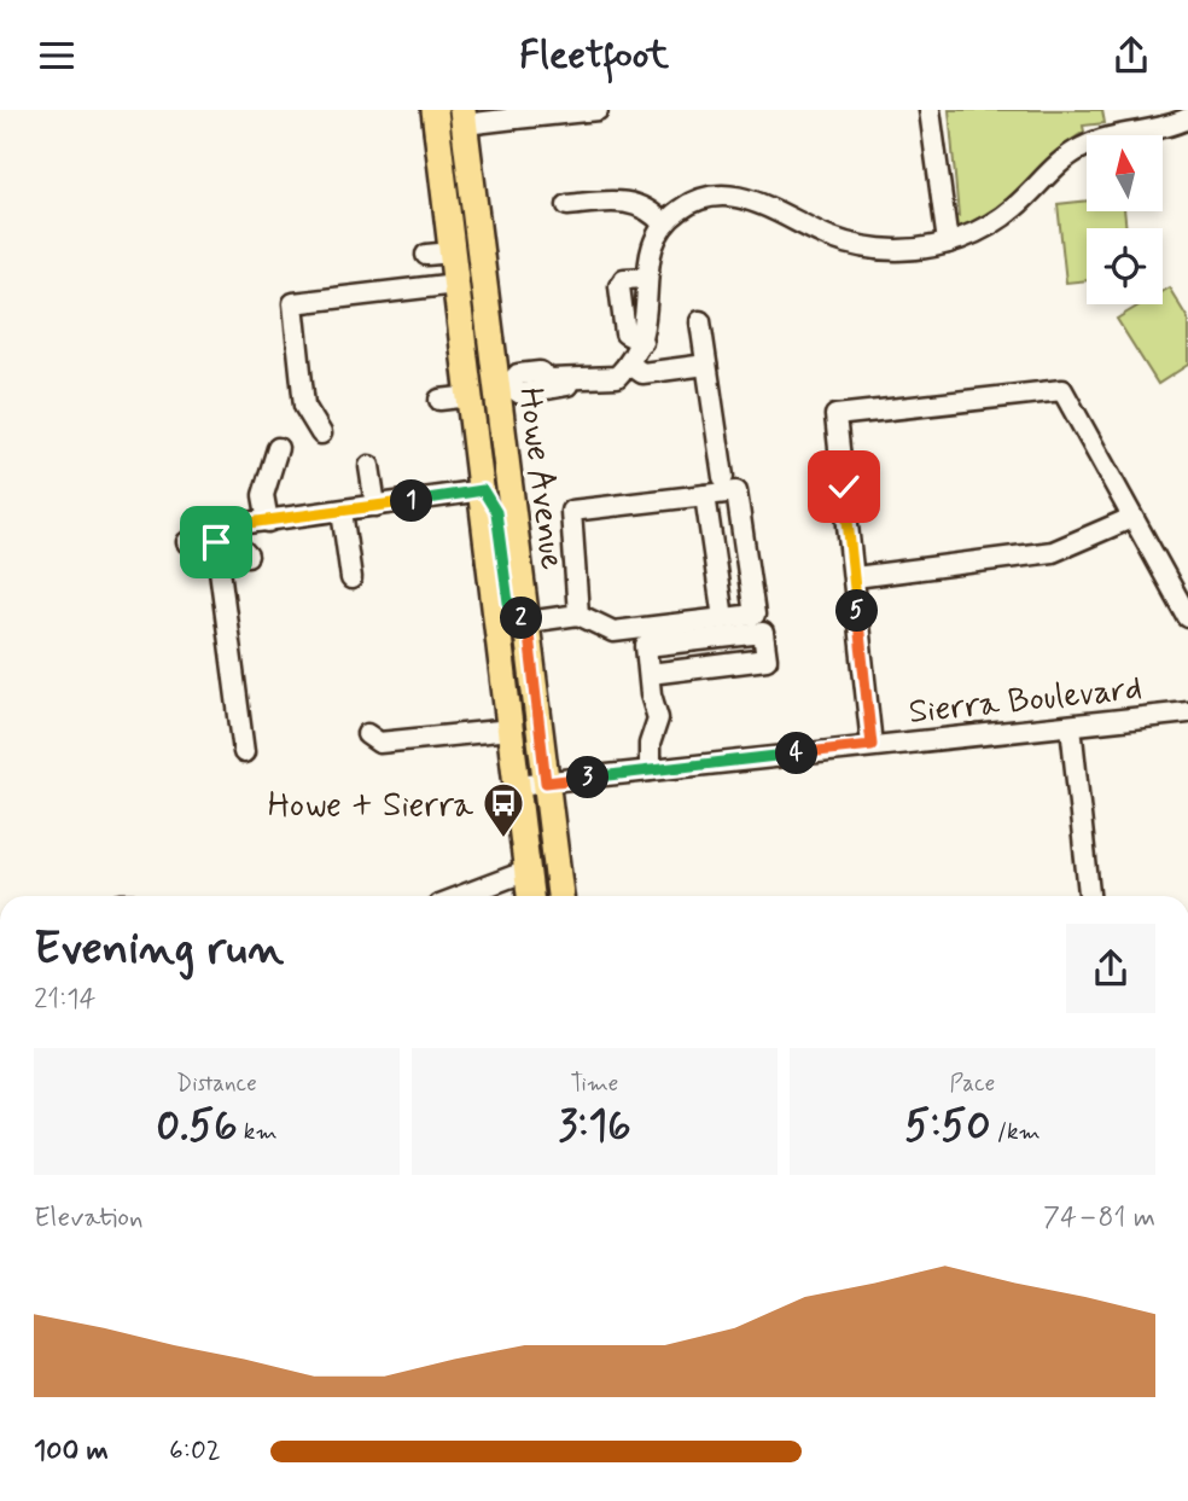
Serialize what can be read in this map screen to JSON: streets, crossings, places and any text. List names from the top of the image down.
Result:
{
  "streets": {
    "main road": ["Howe Avenue"],
    "street": ["Sierra Boulevard"]
  },
  "crossings": [
    ["Howe Avenue", "Sierra Boulevard"]
  ],
  "places": {
    "bus stop": ["Howe + Sierra"]
  },
  "north": "top",
  "page": {
    "header": "Fleetfoot",
    "pins": [
      "1",
      "5",
      "2",
      "4",
      "3"
    ],
    "heading": ["Evening run", "21:14"],
    "stats": [
      ["Distance", "0.56 km"],
      ["Time", "3:16"],
      ["Pace", "5:50 /km"]
    ],
    "chart": ["Elevation", "74–81 m"],
    "list": [
      {
        "name": "100 m",
        "note": "6:02"
      }
    ]
  }
}
